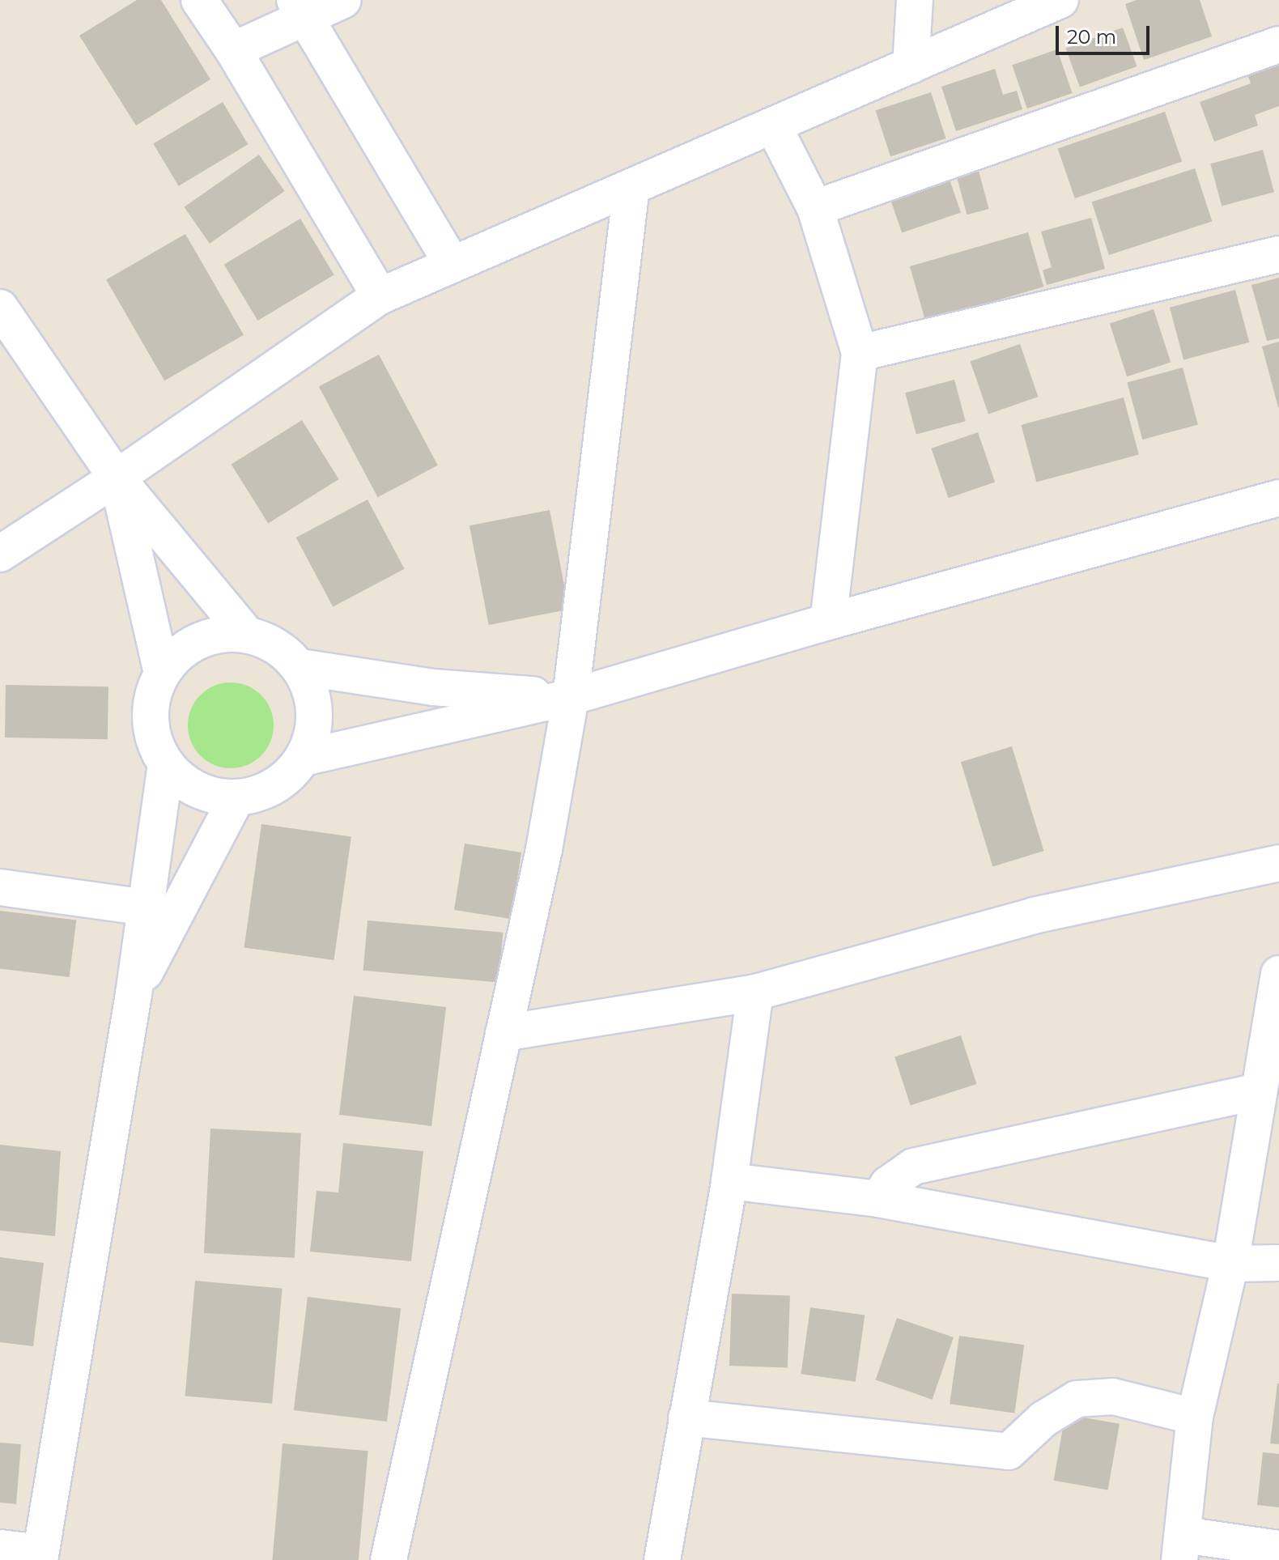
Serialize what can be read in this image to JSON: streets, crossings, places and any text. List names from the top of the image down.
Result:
{
  "scale_bar": "20 m"
}
